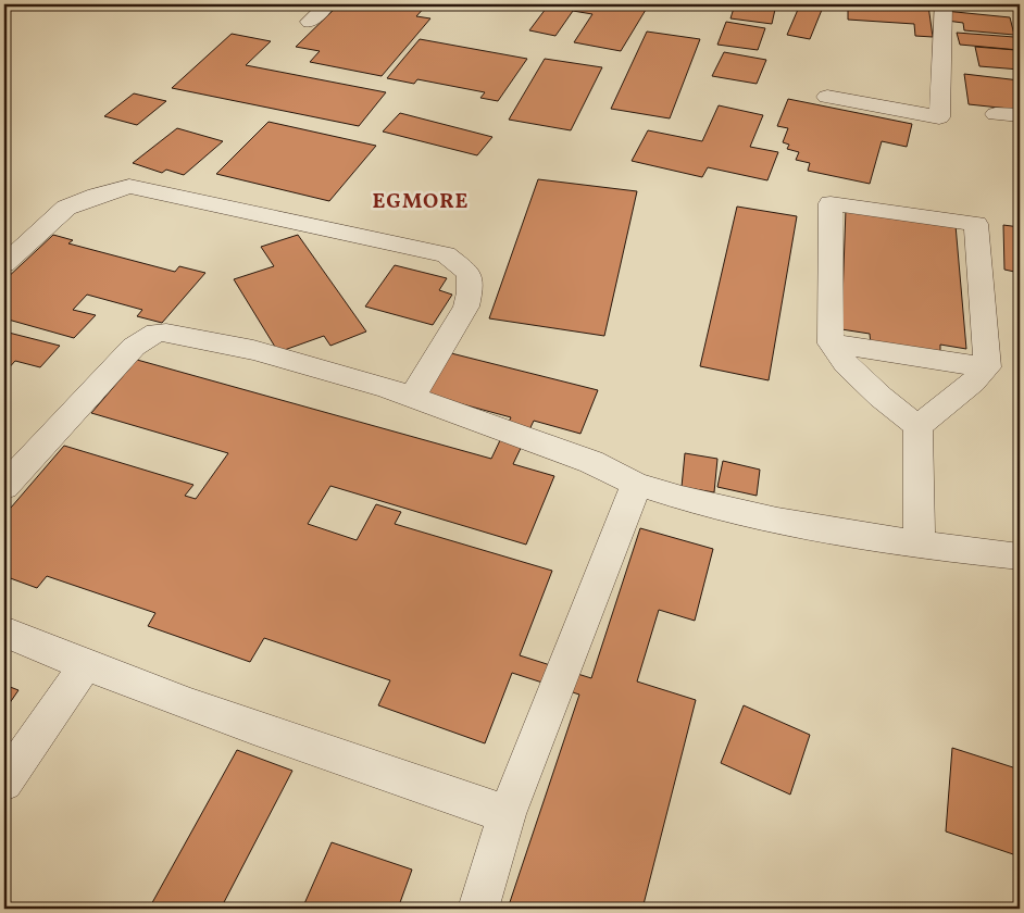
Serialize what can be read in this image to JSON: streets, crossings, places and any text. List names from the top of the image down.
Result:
{
  "districts": ["EGMORE"]
}
